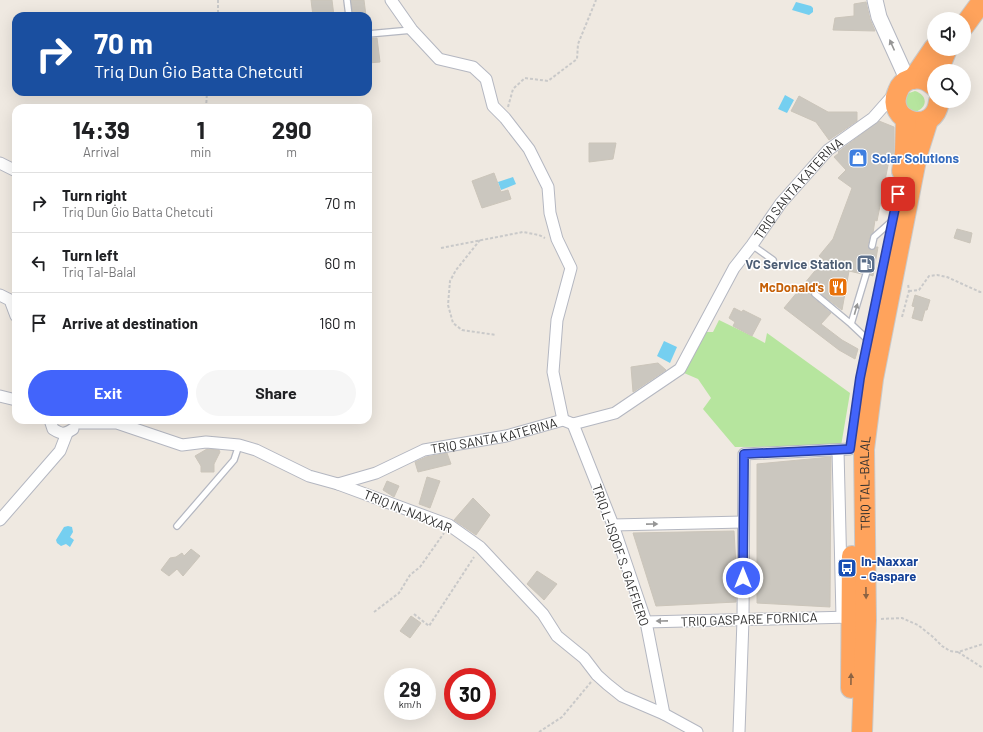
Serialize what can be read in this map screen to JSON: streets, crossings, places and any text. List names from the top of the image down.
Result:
{
  "streets": {
    "highway": ["TRIQ TAL-BALAL"],
    "street": [
      "TRIQ SANTA KATERINA",
      "TRIQ IN-NAXXAR",
      "TRIQ L-ISQOF S. GAFFIERO",
      "TRIQ GASPARE FORNICA"
    ]
  },
  "crossings": [
    ["TRIQ SANTA KATERINA", "TRIQ TAL-BALAL"],
    ["TRIQ SANTA KATERINA", "TRIQ IN-NAXXAR"],
    ["TRIQ SANTA KATERINA", "TRIQ L-ISQOF S. GAFFIERO"],
    ["TRIQ TAL-BALAL", "TRIQ GASPARE FORNICA"],
    ["TRIQ IN-NAXXAR", "TRIQ L-ISQOF S. GAFFIERO"],
    ["TRIQ L-ISQOF S. GAFFIERO", "TRIQ GASPARE FORNICA"]
  ],
  "places": {
    "shop": ["Solar Solutions"],
    "fuel station": ["VC Service Station"],
    "restaurant": ["McDonald's"],
    "bus stop": ["In-Naxxar - Gaspare"]
  },
  "page": {
    "turn": ["70 m", "Triq Dun Ġio Batta Chetcuti"],
    "eta": [
      "14:39",
      "Arrival",
      "1",
      "min",
      "290",
      "m"
    ],
    "list": [
      {
        "name": "Turn right",
        "note": "Triq Dun Ġio Batta Chetcuti",
        "value": "70 m"
      },
      {
        "name": "Turn left",
        "note": "Triq Tal-Balal",
        "value": "60 m"
      },
      {
        "name": "Arrive at destination",
        "value": "160 m"
      }
    ],
    "buttons": ["Exit", "Share"],
    "speed": "29 km/h",
    "limit": "30"
  }
}
